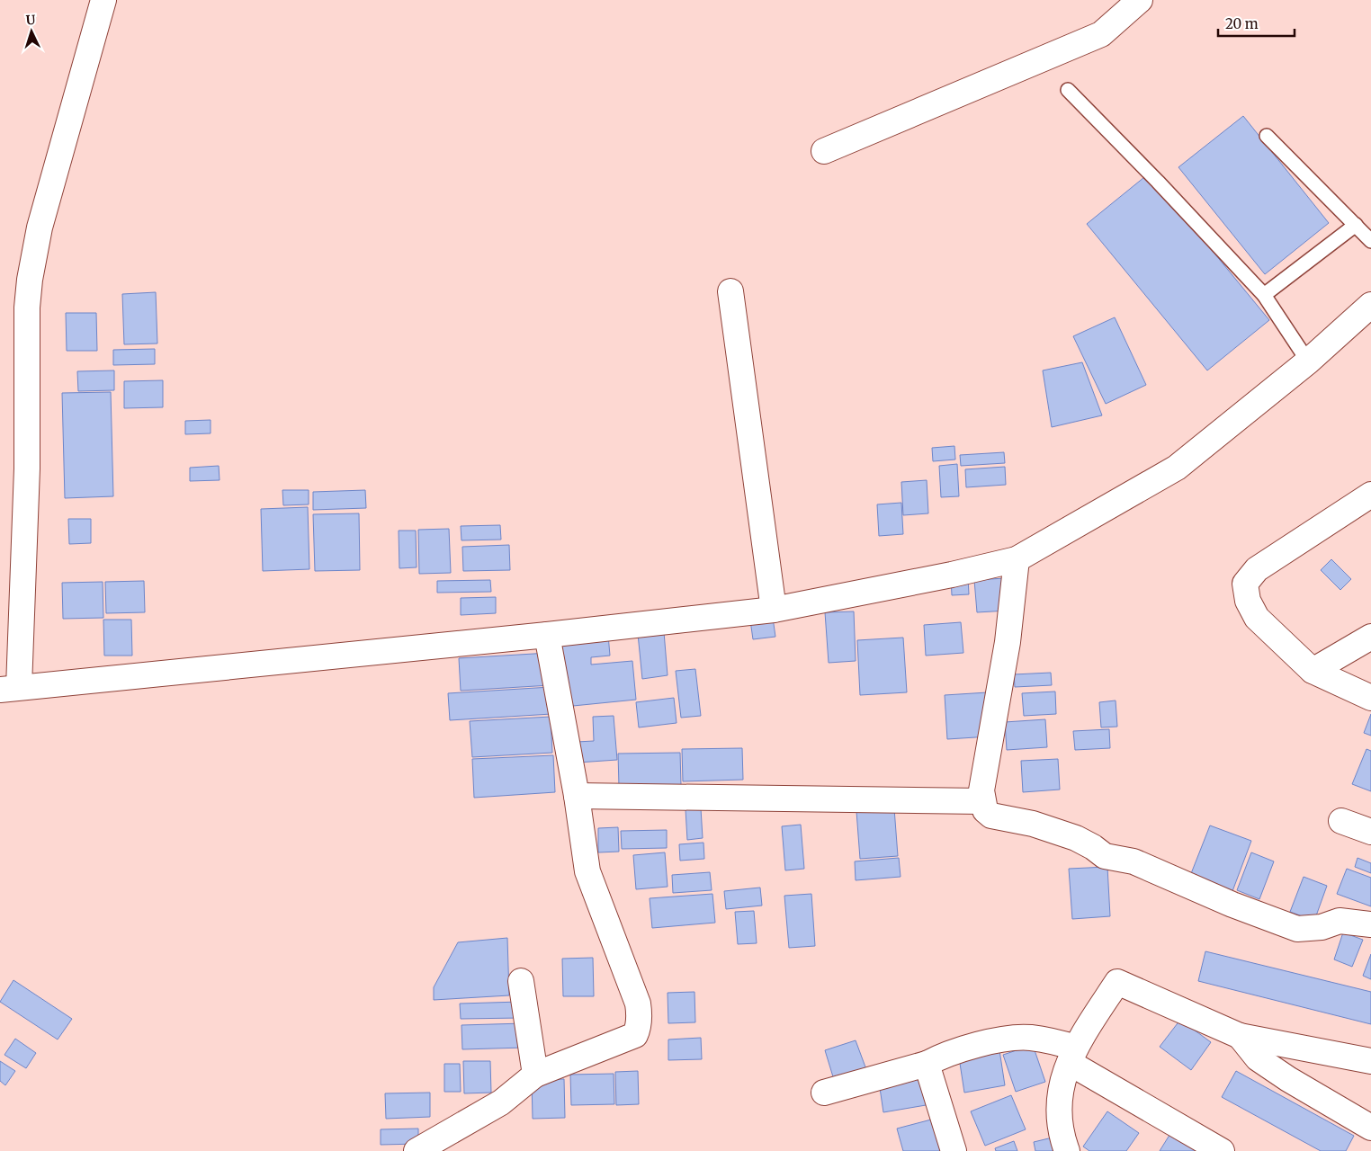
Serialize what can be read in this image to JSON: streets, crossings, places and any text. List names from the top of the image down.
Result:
{
  "scale_bar": "20 m",
  "north": "top"
}
